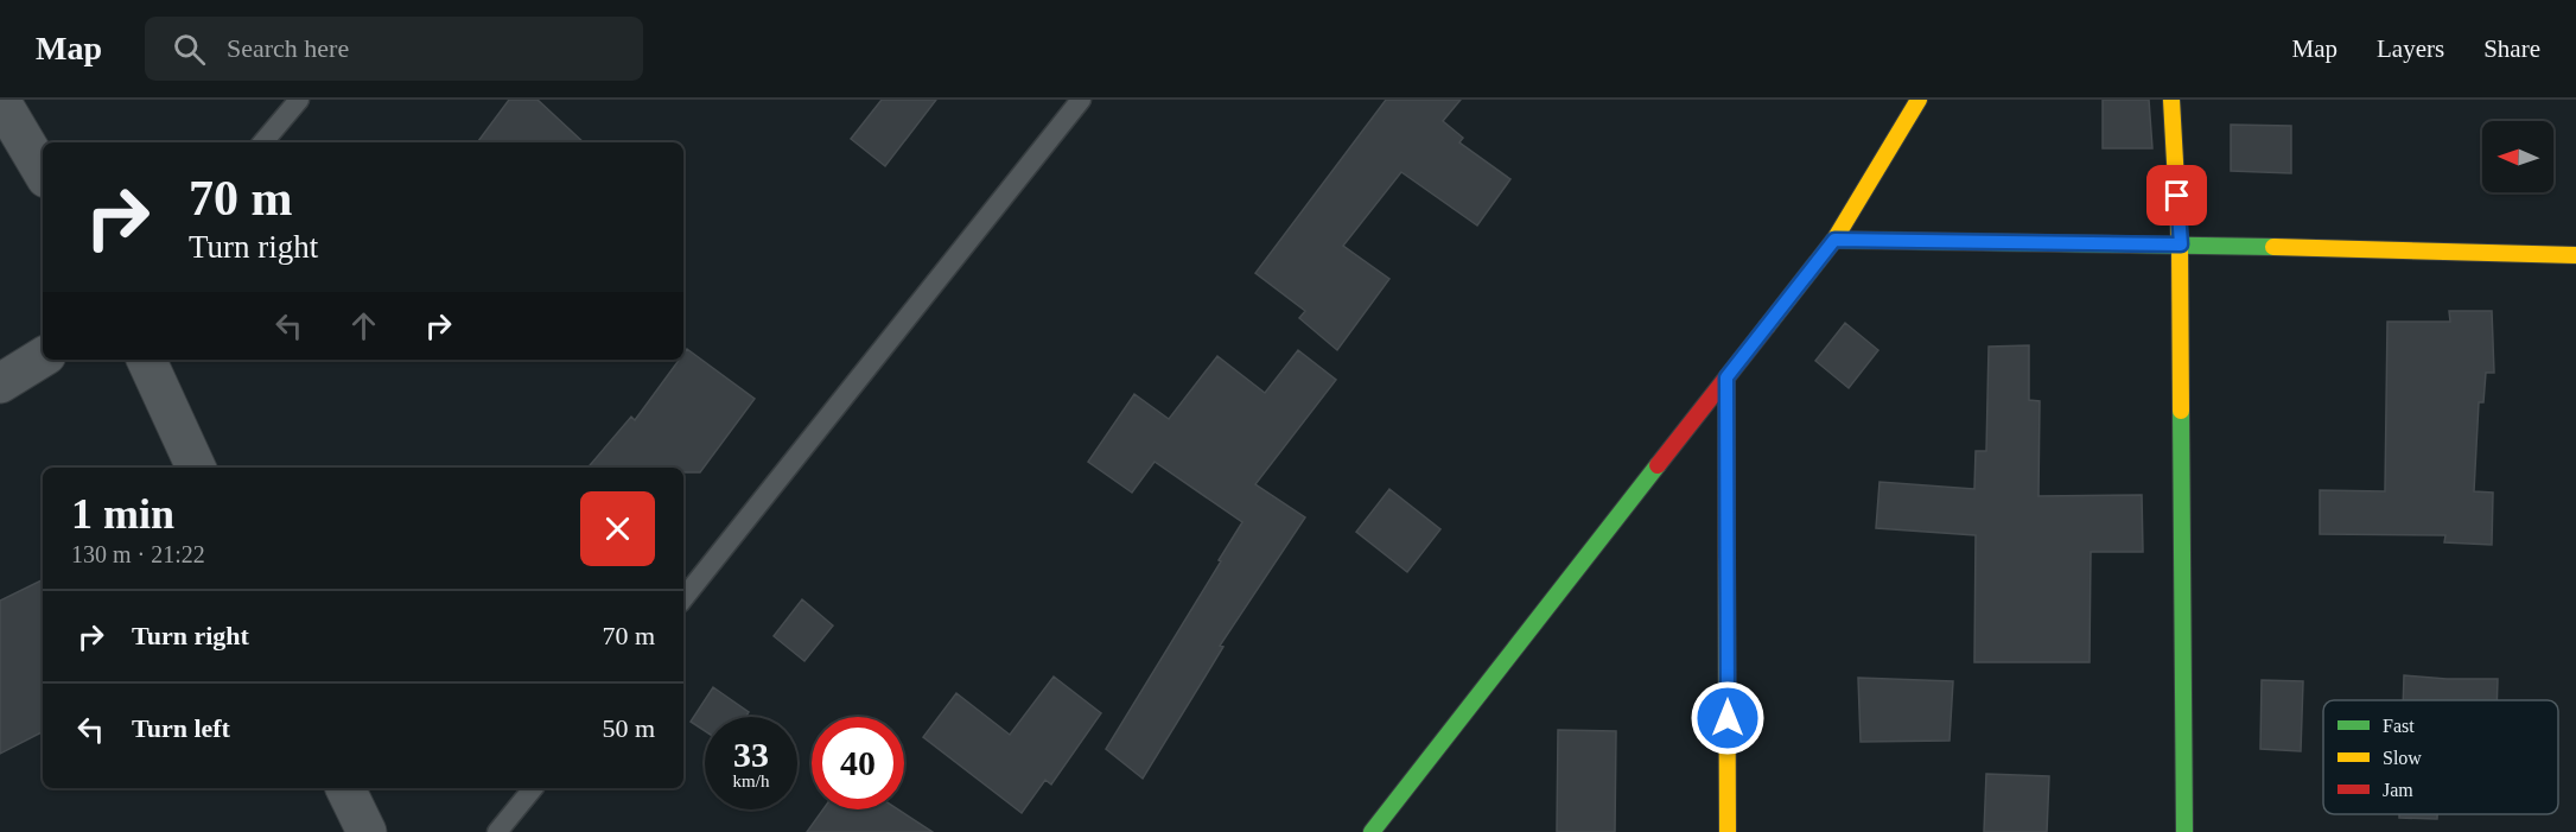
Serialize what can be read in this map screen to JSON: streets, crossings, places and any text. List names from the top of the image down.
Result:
{
  "legend": ["Fast", "Slow", "Jam"],
  "north": "left",
  "page": {
    "header": "Map",
    "search": "Search here",
    "nav": ["Map", "Layers", "Share"],
    "turn": ["70 m", "Turn right"],
    "heading": ["1 min", "130 m · 21:22"],
    "list": [
      {
        "name": "Turn right",
        "value": "70 m"
      },
      {
        "name": "Turn left",
        "value": "50 m"
      }
    ],
    "speed": "33 km/h",
    "limit": "40"
  }
}
